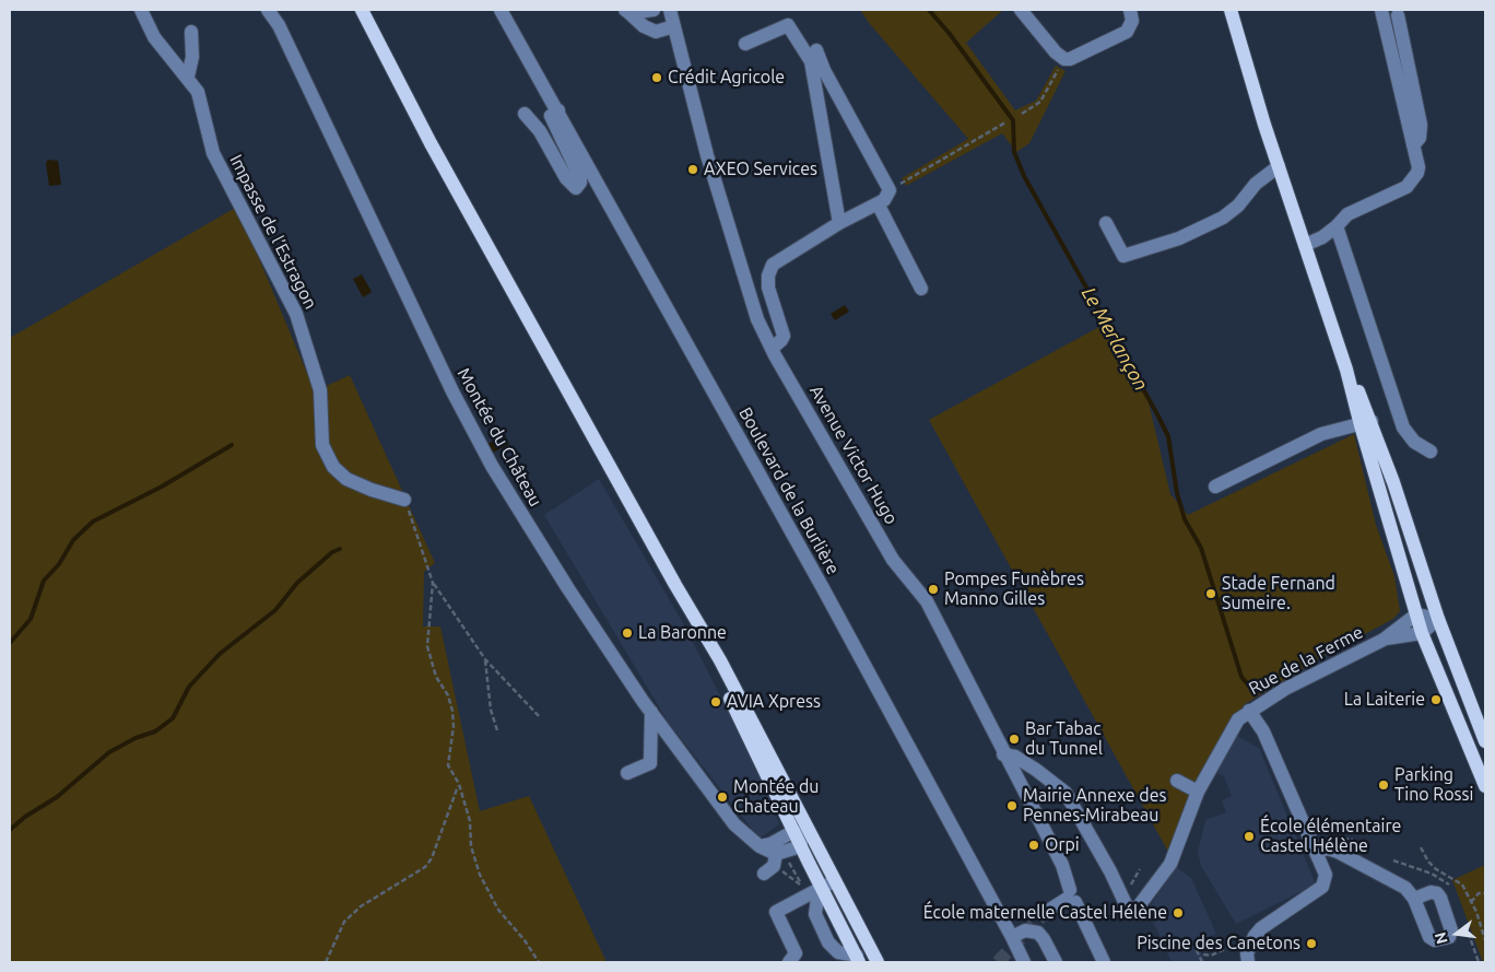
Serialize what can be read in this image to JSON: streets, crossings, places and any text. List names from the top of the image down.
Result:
{
  "streets": {
    "street": [
      "Impasse de l’Estragon",
      "Montée du Château",
      "Avenue Victor Hugo",
      "Boulevard de la Burlière",
      "Rue de la Ferme"
    ]
  },
  "crossings": [
    ["Avenue Victor Hugo", "Rue de la Ferme"]
  ],
  "water": ["Le Merlançon"],
  "places": [
    "Crédit Agricole",
    "AXEO Services",
    "Pompes Funèbres Manno Gilles",
    "Stade Fernand Sumeire.",
    "La Baronne",
    "La Laiterie",
    "AVIA Xpress",
    "Bar Tabac du Tunnel",
    "Parking Tino Rossi",
    "Montée du Chateau",
    "Mairie Annexe des Pennes-Mirabeau",
    "École élémentaire Castel Hélène",
    "Orpi",
    "École maternelle Castel Hélène",
    "Piscine des Canetons"
  ],
  "north": "left"
}
